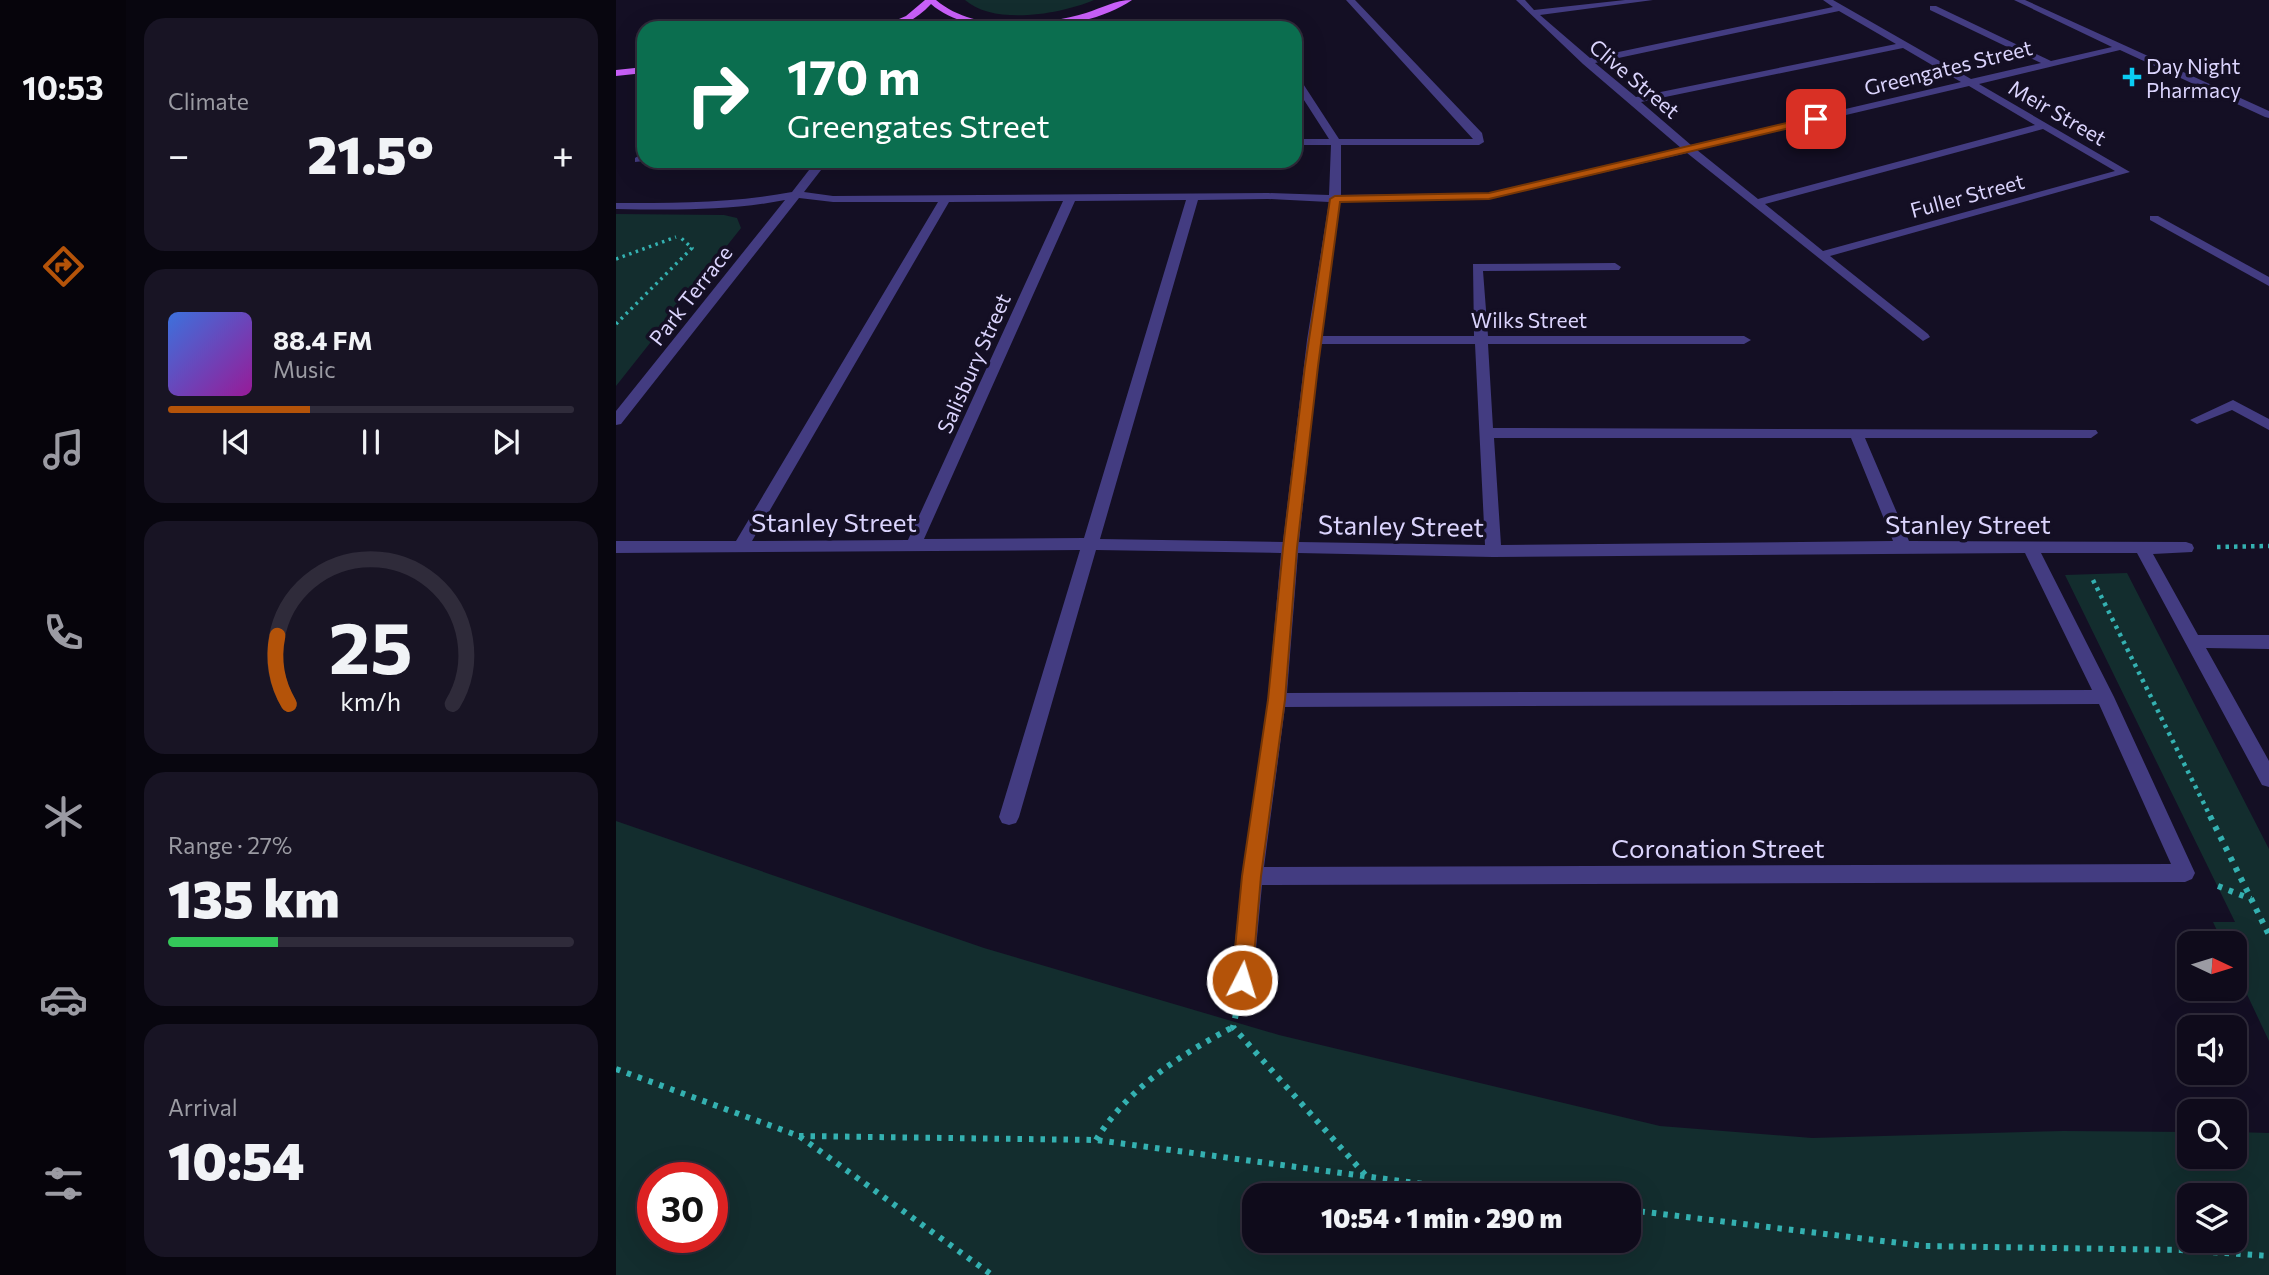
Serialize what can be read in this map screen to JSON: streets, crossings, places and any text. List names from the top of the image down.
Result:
{
  "streets": {
    "street": [
      "Greengates Street",
      "Clive Street",
      "Meir Street",
      "Fuller Street",
      "Park Terrace",
      "Wilks Street",
      "Salisbury Street",
      "Stanley Street",
      "Coronation Street"
    ]
  },
  "crossings": [
    ["Greengates Street", "Clive Street"],
    ["Greengates Street", "Meir Street"],
    ["Greengates Street", "Park Terrace"],
    ["Greengates Street", "Salisbury Street"],
    ["Clive Street", "Fuller Street"],
    ["Meir Street", "Fuller Street"],
    ["Salisbury Street", "Stanley Street"]
  ],
  "places": {
    "health": ["Day Night Pharmacy"]
  },
  "north": "right",
  "page": {
    "tabs": "10:53",
    "tile": [
      "Climate",
      ["Range · 27%", "135 km"],
      ["Arrival", "10:54"]
    ],
    "turn": ["170 m", "Greengates Street"],
    "heat": ["−", "21.5°", "+"],
    "song": ["88.4 FM", "Music"],
    "limit": "30",
    "trip": "10:54 · 1 min · 290 m",
    "gauge": ["25", "km/h"]
  }
}
